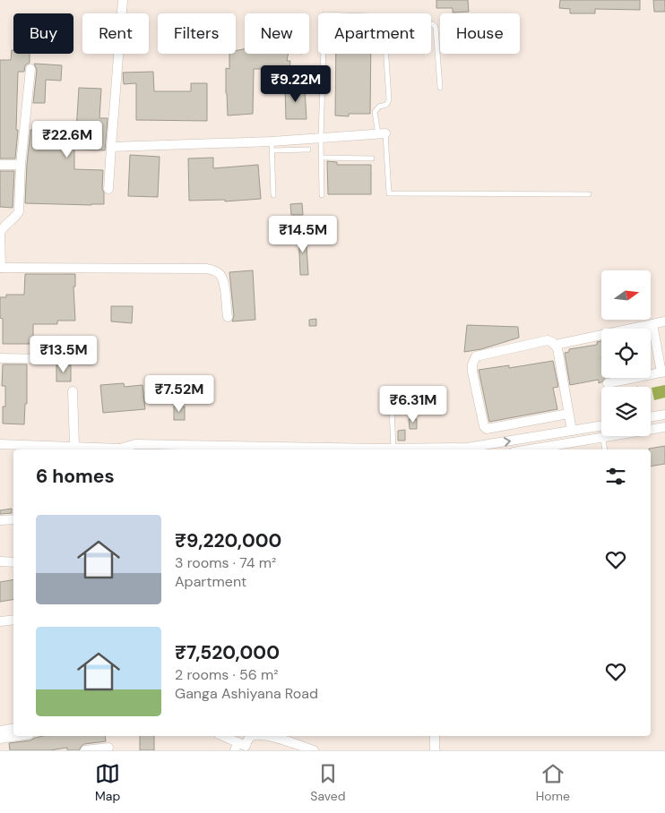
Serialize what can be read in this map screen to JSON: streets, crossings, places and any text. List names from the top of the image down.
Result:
{
  "north": "right",
  "page": {
    "chip": [
      "Buy",
      "Rent",
      "Filters",
      "New",
      "Apartment",
      "House"
    ],
    "price": [
      "₹9.22M",
      "₹22.6M",
      "₹14.5M",
      "₹13.5M",
      "₹7.52M",
      "₹6.31M"
    ],
    "heading": "6 homes",
    "list": [
      {
        "name": "₹9,220,000",
        "note": "3 rooms · 74 m² · Apartment"
      },
      {
        "name": "₹7,520,000",
        "note": "2 rooms · 56 m² · Ganga Ashiyana Road"
      }
    ],
    "tabs": ["Map", "Saved", "Home"]
  }
}
